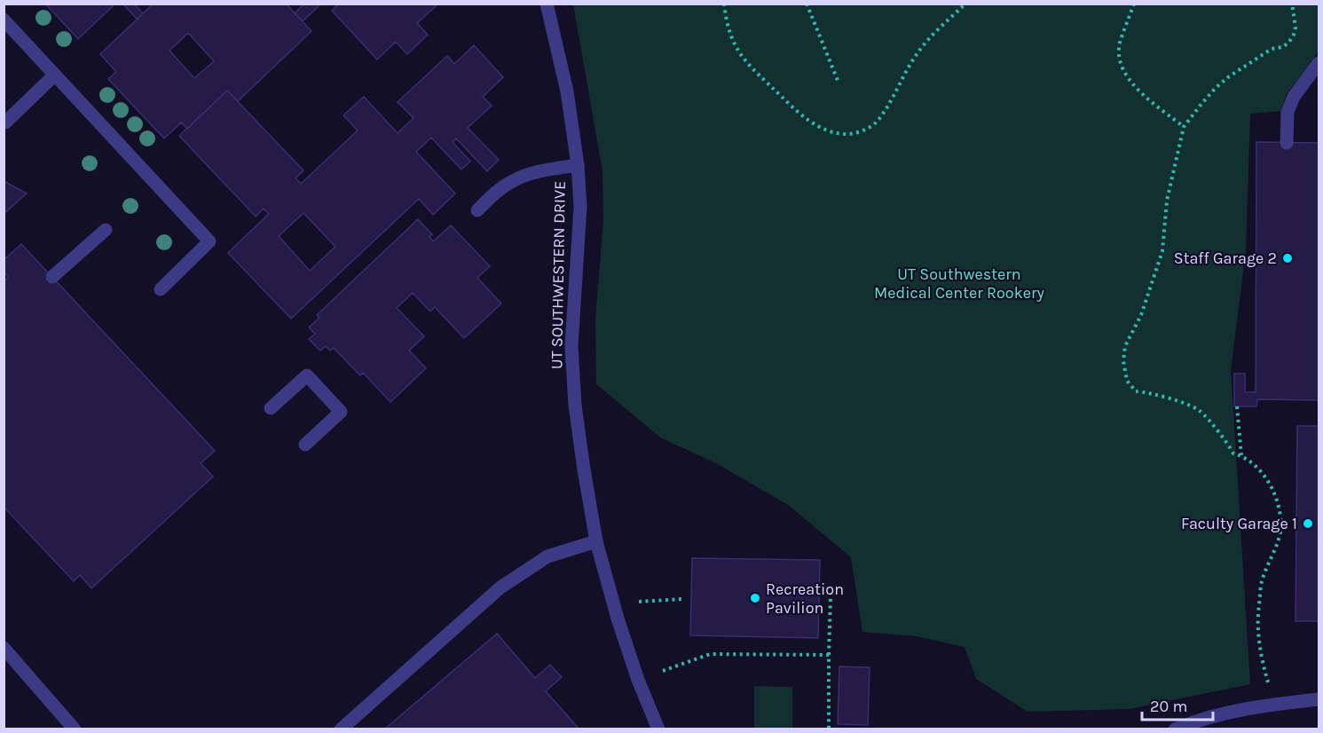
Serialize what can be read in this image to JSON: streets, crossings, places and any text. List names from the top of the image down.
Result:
{
  "streets": {
    "street": ["UT SOUTHWESTERN DRIVE"]
  },
  "parks": ["UT Southwestern Medical Center Rookery"],
  "places": ["Staff Garage 2", "Faculty Garage 1", "Recreation Pavilion"],
  "scale_bar": "20 m"
}
